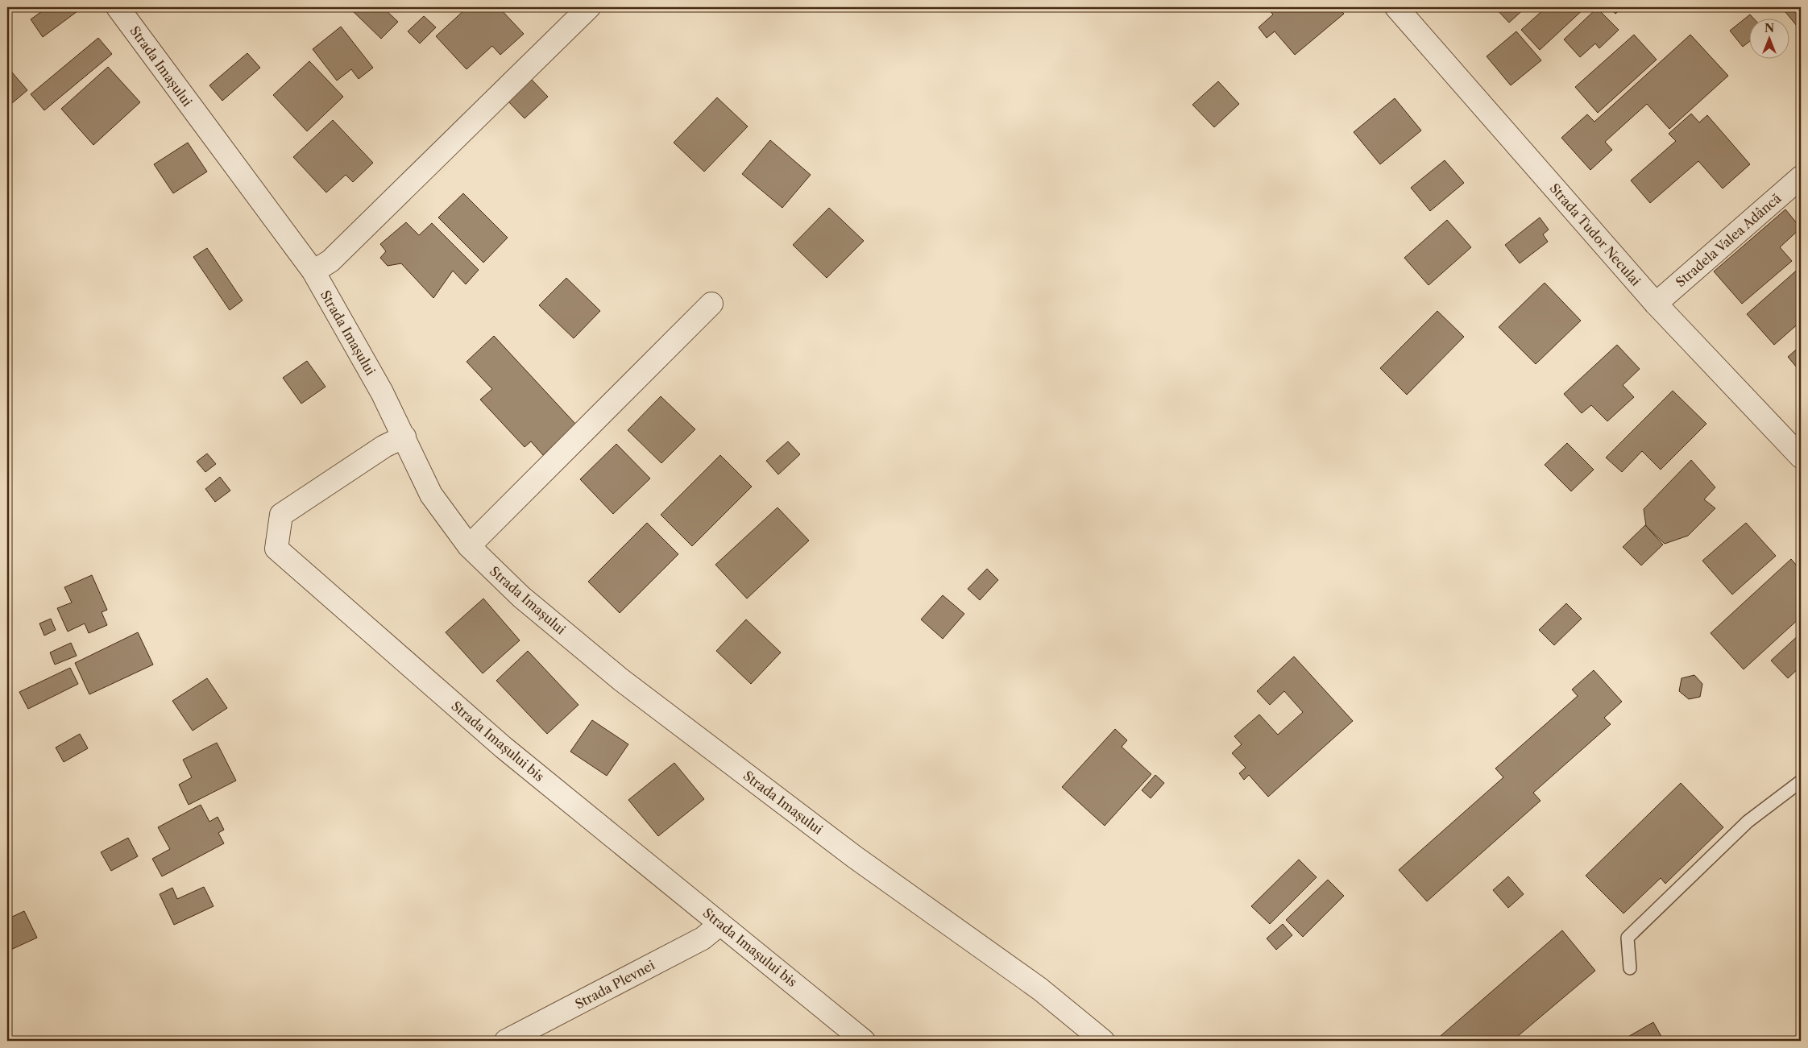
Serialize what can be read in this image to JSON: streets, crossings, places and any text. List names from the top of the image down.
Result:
{
  "streets": {
    "street": [
      "Strada Imașului",
      "Strada Tudor Neculai",
      "Stradela Valea Adâncă",
      "Strada Imașului bis",
      "Strada Plevnei"
    ]
  },
  "crossings": [
    ["Strada Imașului", "Strada Imașului bis"],
    ["Strada Tudor Neculai", "Stradela Valea Adâncă"],
    ["Strada Imașului bis", "Strada Plevnei"]
  ],
  "north": "top"
}
